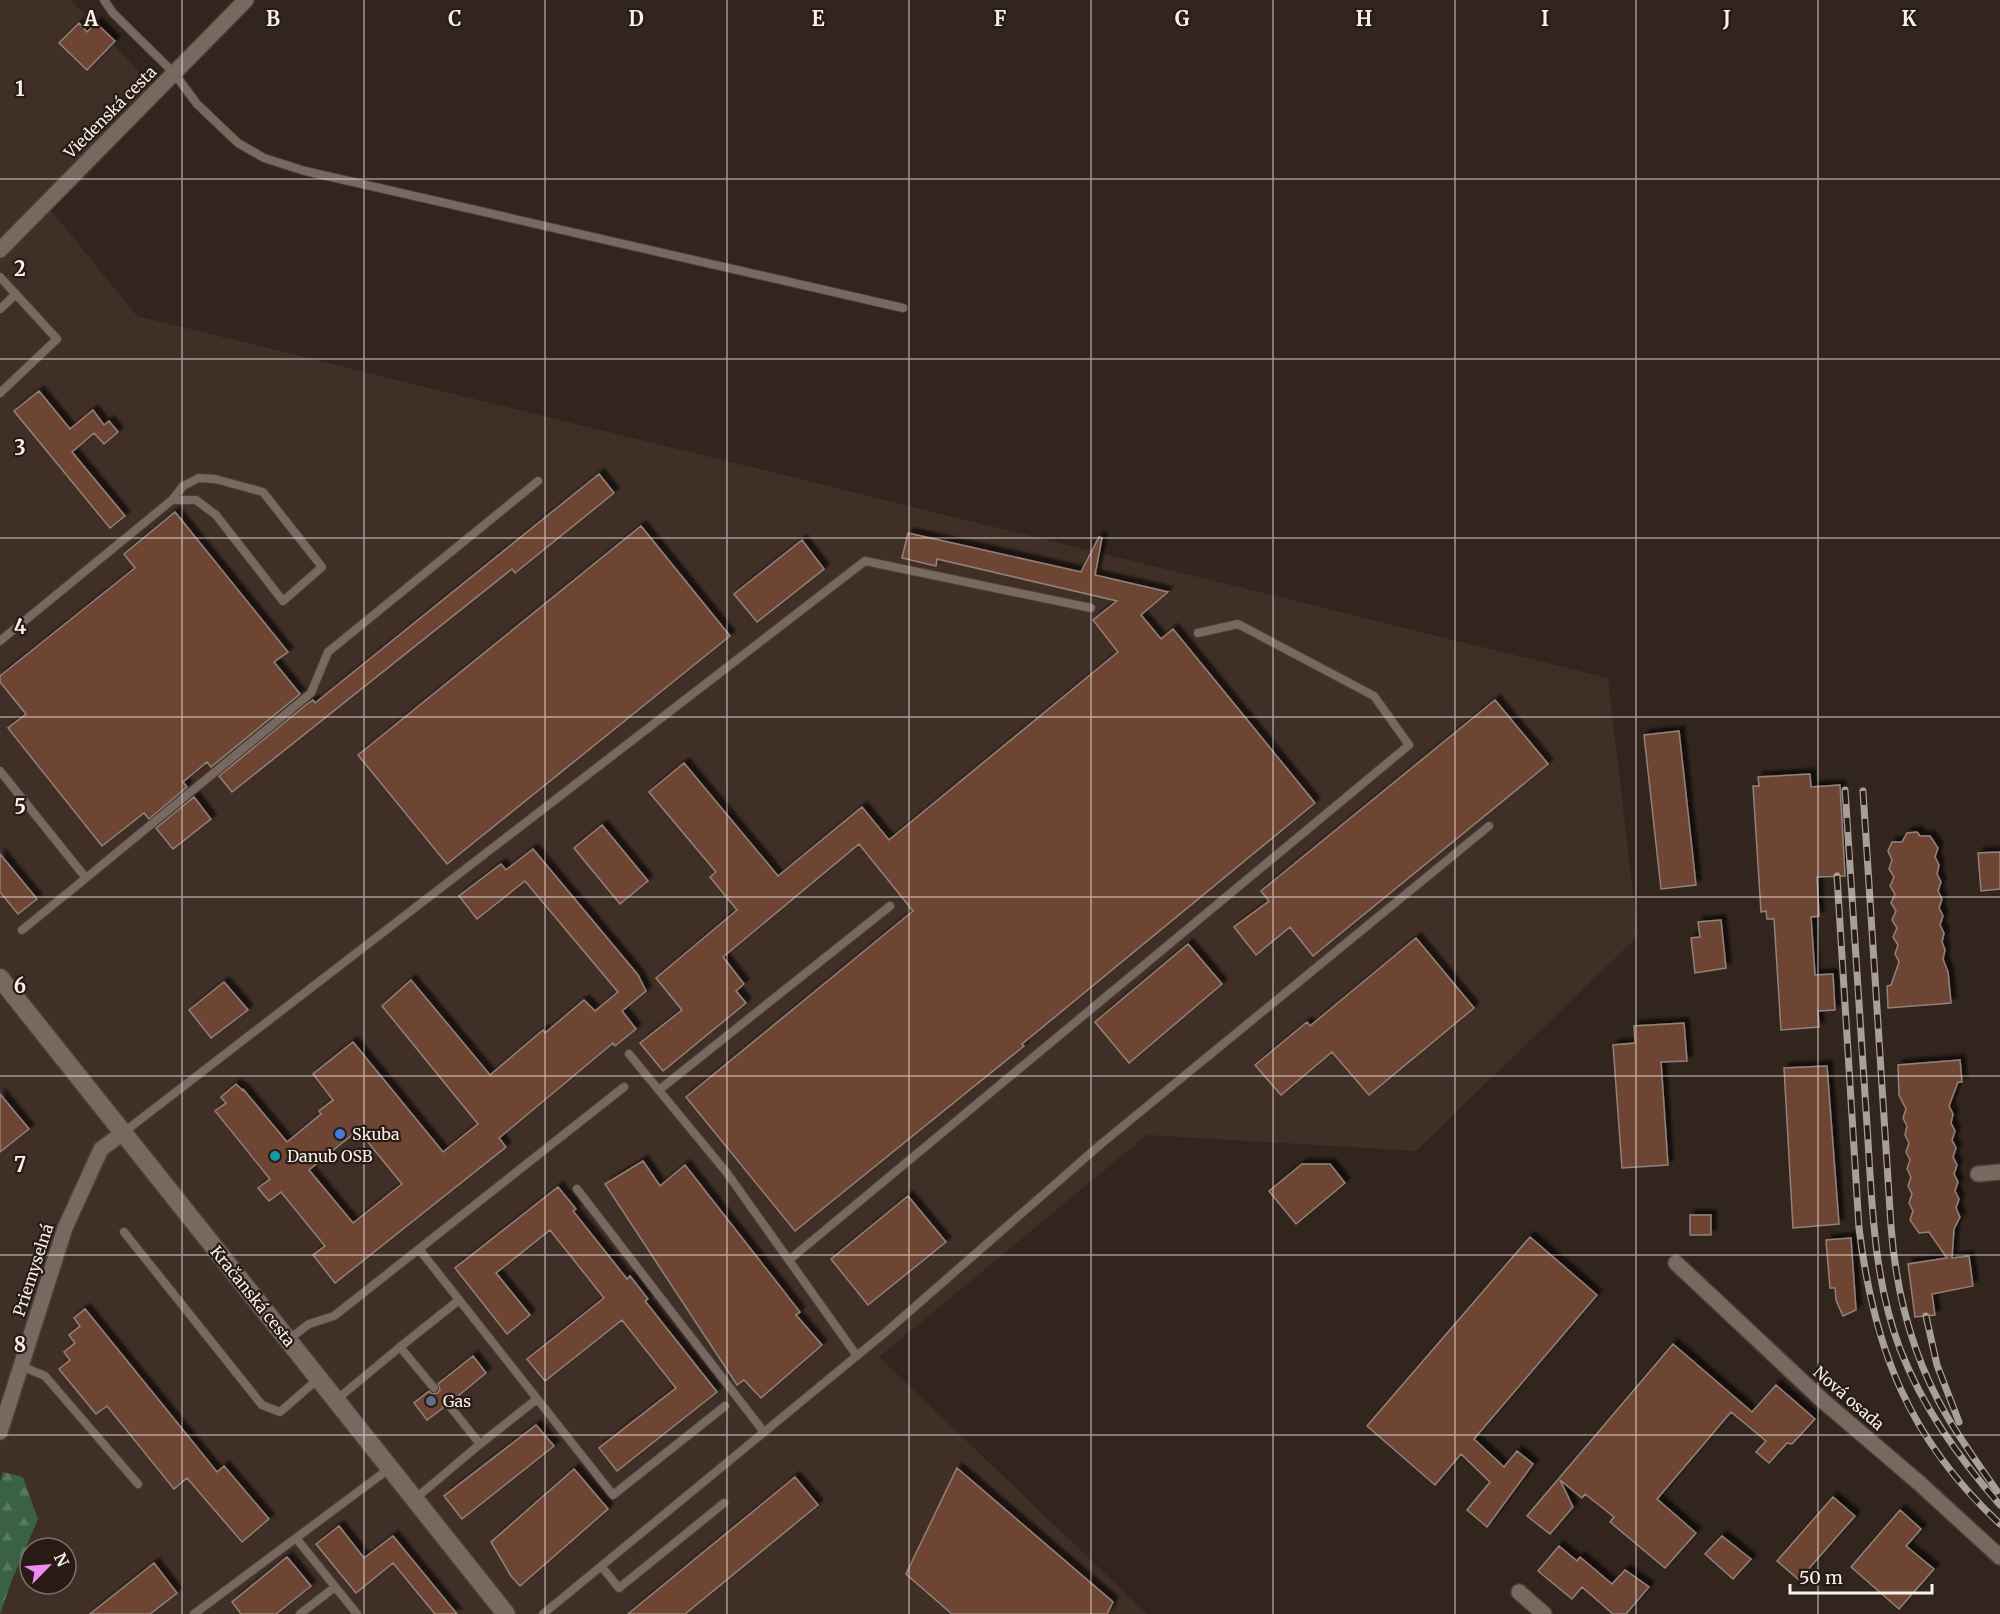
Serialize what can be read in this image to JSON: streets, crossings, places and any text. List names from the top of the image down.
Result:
{
  "streets": {
    "street": [
      "Viedenská cesta",
      "Priemyselná",
      "Kračanská cesta",
      "Nová osada"
    ]
  },
  "crossings": [
    ["Priemyselná", "Kračanská cesta"]
  ],
  "places": ["Skuba", "Danub OSB", "Gas"],
  "scale_bar": "50 m",
  "north": "top right",
  "grid": {
    "columns": [
      "A",
      "B",
      "C",
      "D",
      "E",
      "F",
      "G",
      "H",
      "I",
      "J",
      "K"
    ],
    "rows": [
      "1",
      "2",
      "3",
      "4",
      "5",
      "6",
      "7",
      "8"
    ]
  }
}
